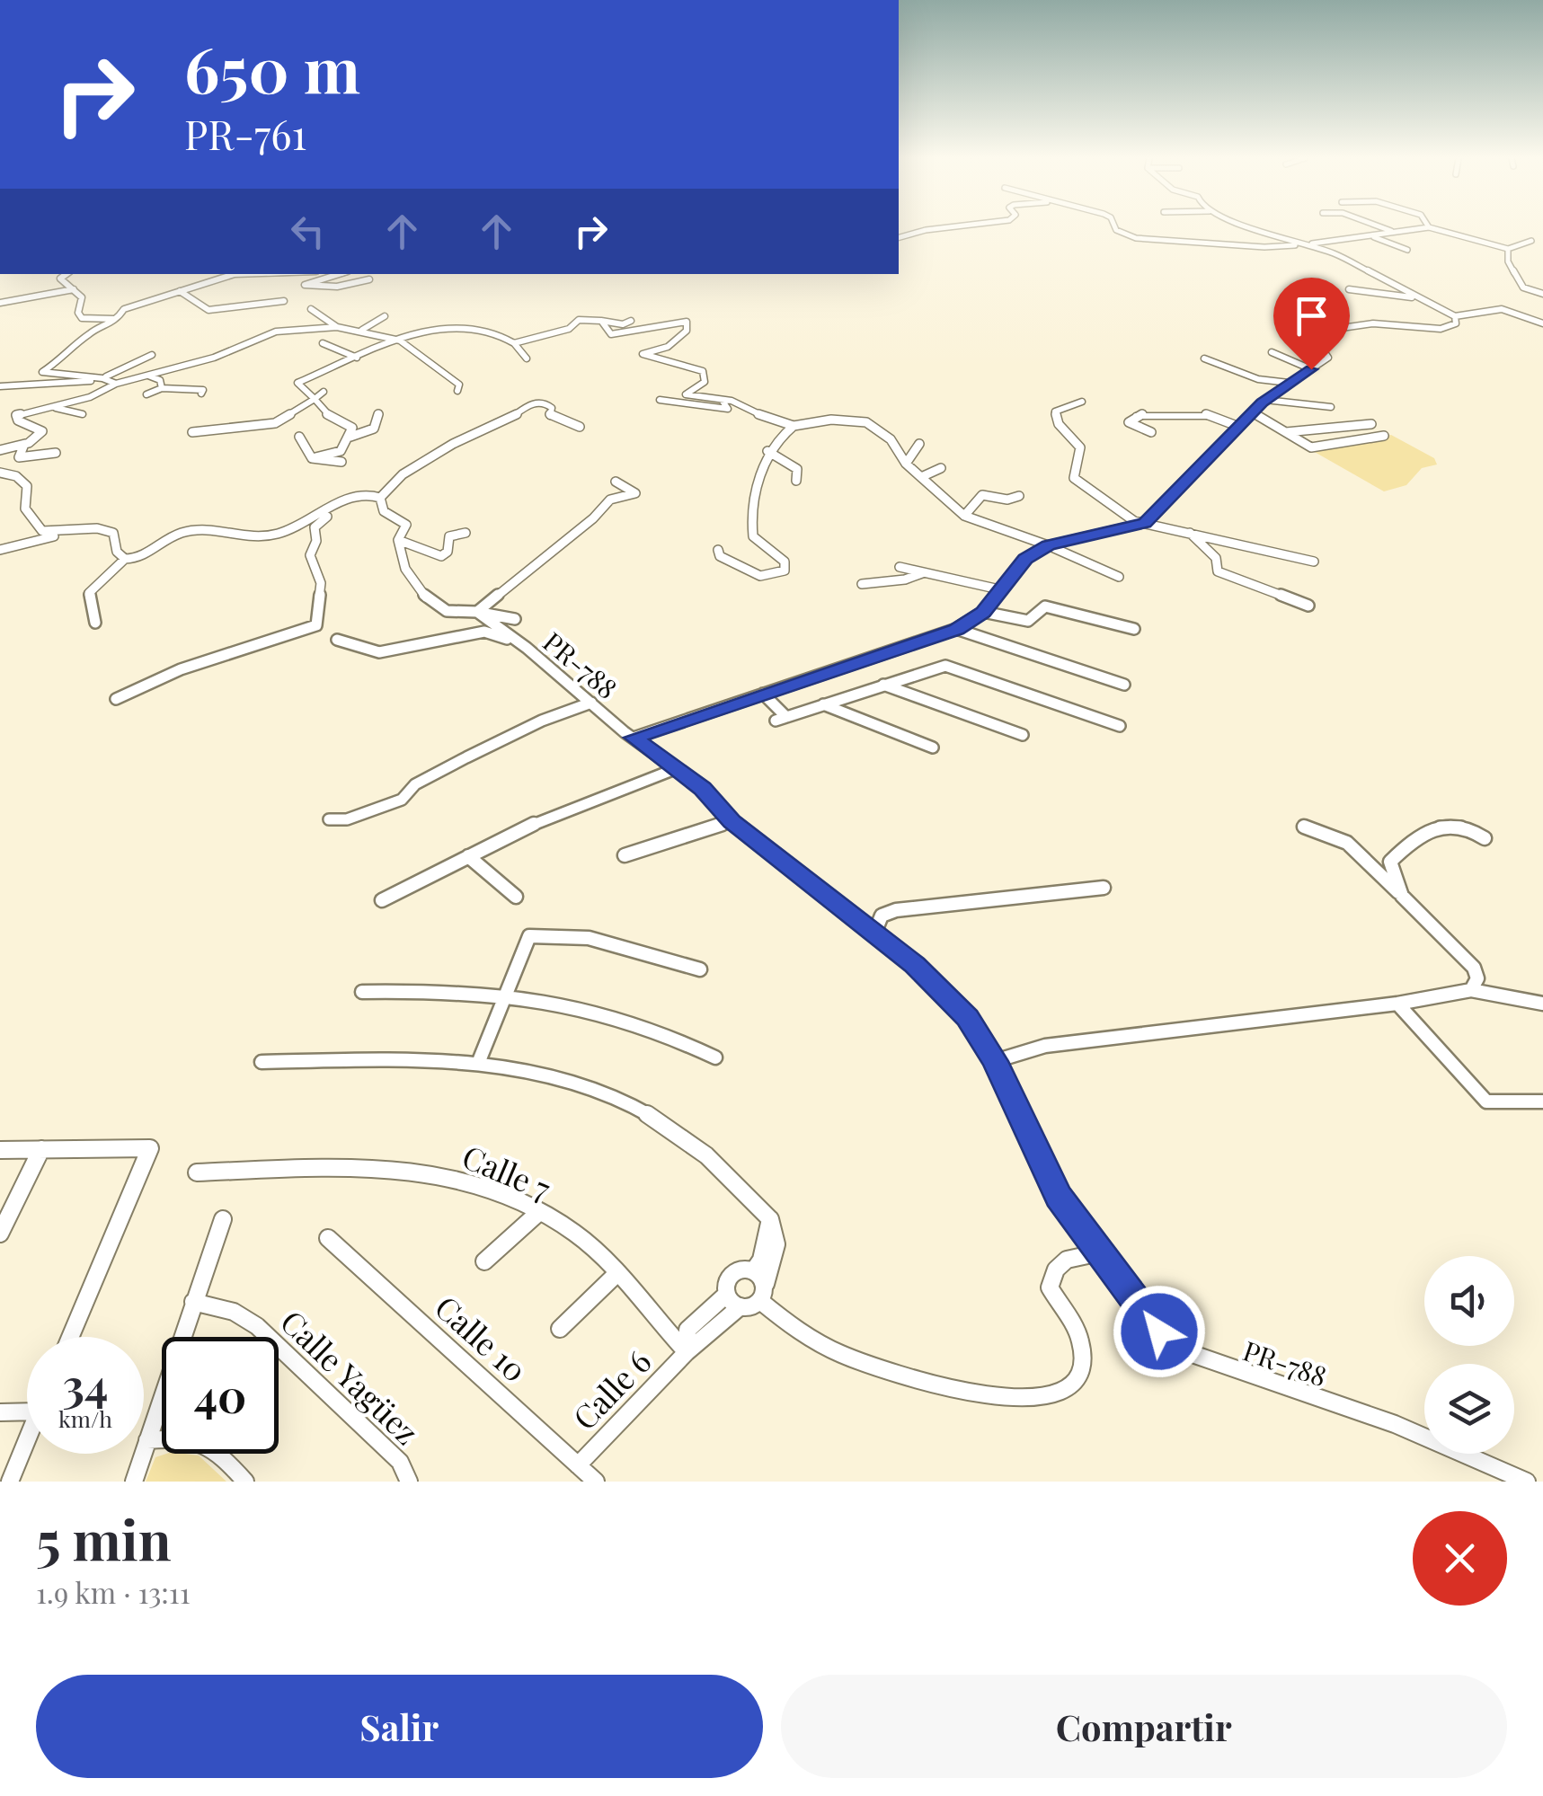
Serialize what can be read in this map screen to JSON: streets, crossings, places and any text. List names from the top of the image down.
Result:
{
  "streets": {
    "street": [
      "PR-788",
      "Calle 7",
      "Calle 10",
      "Calle Yagüez",
      "Calle 6"
    ]
  },
  "crossings": [
    ["Calle 7", "Calle 6"],
    ["Calle 10", "Calle 6"]
  ],
  "page": {
    "turn": ["650 m", "PR-761"],
    "speed": "34 km/h",
    "limit": "40",
    "heading": ["5 min", "1.9 km · 13:11"],
    "buttons": ["Salir", "Compartir"]
  }
}
